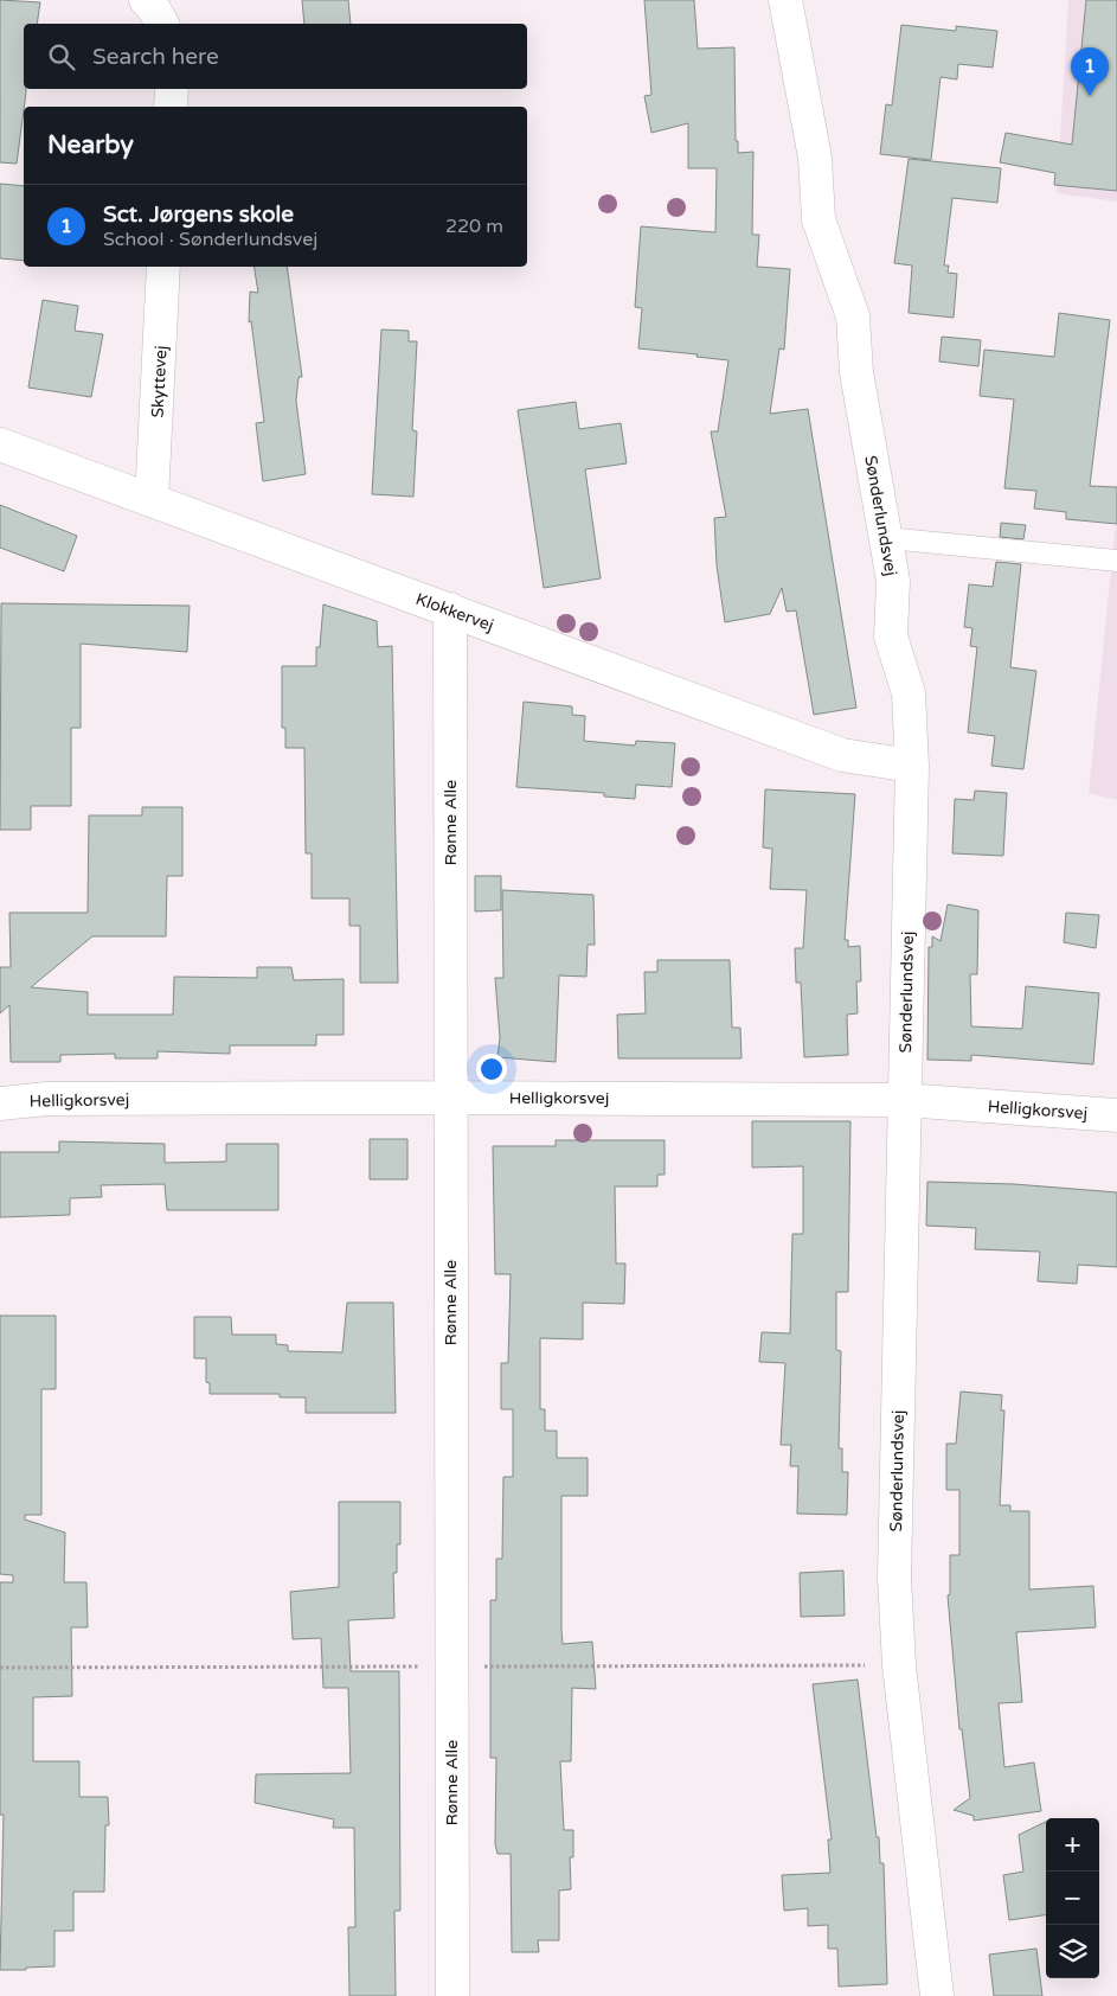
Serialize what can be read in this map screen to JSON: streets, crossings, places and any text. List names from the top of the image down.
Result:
{
  "streets": {
    "street": [
      "Skyttevej",
      "Sønderlundsvej",
      "Klokkervej",
      "Rønne Alle",
      "Helligkorsvej"
    ]
  },
  "crossings": [
    ["Skyttevej", "Klokkervej"],
    ["Sønderlundsvej", "Klokkervej"],
    ["Sønderlundsvej", "Helligkorsvej"],
    ["Klokkervej", "Rønne Alle"],
    ["Rønne Alle", "Helligkorsvej"]
  ],
  "page": {
    "search": "Search here",
    "pins": "1",
    "heading": "Nearby",
    "list": [
      {
        "mark": "1",
        "name": "Sct. Jørgens skole",
        "note": "School · Sønderlundsvej",
        "value": "220 m"
      }
    ],
    "map_buttons": ["+", "−"]
  }
}
